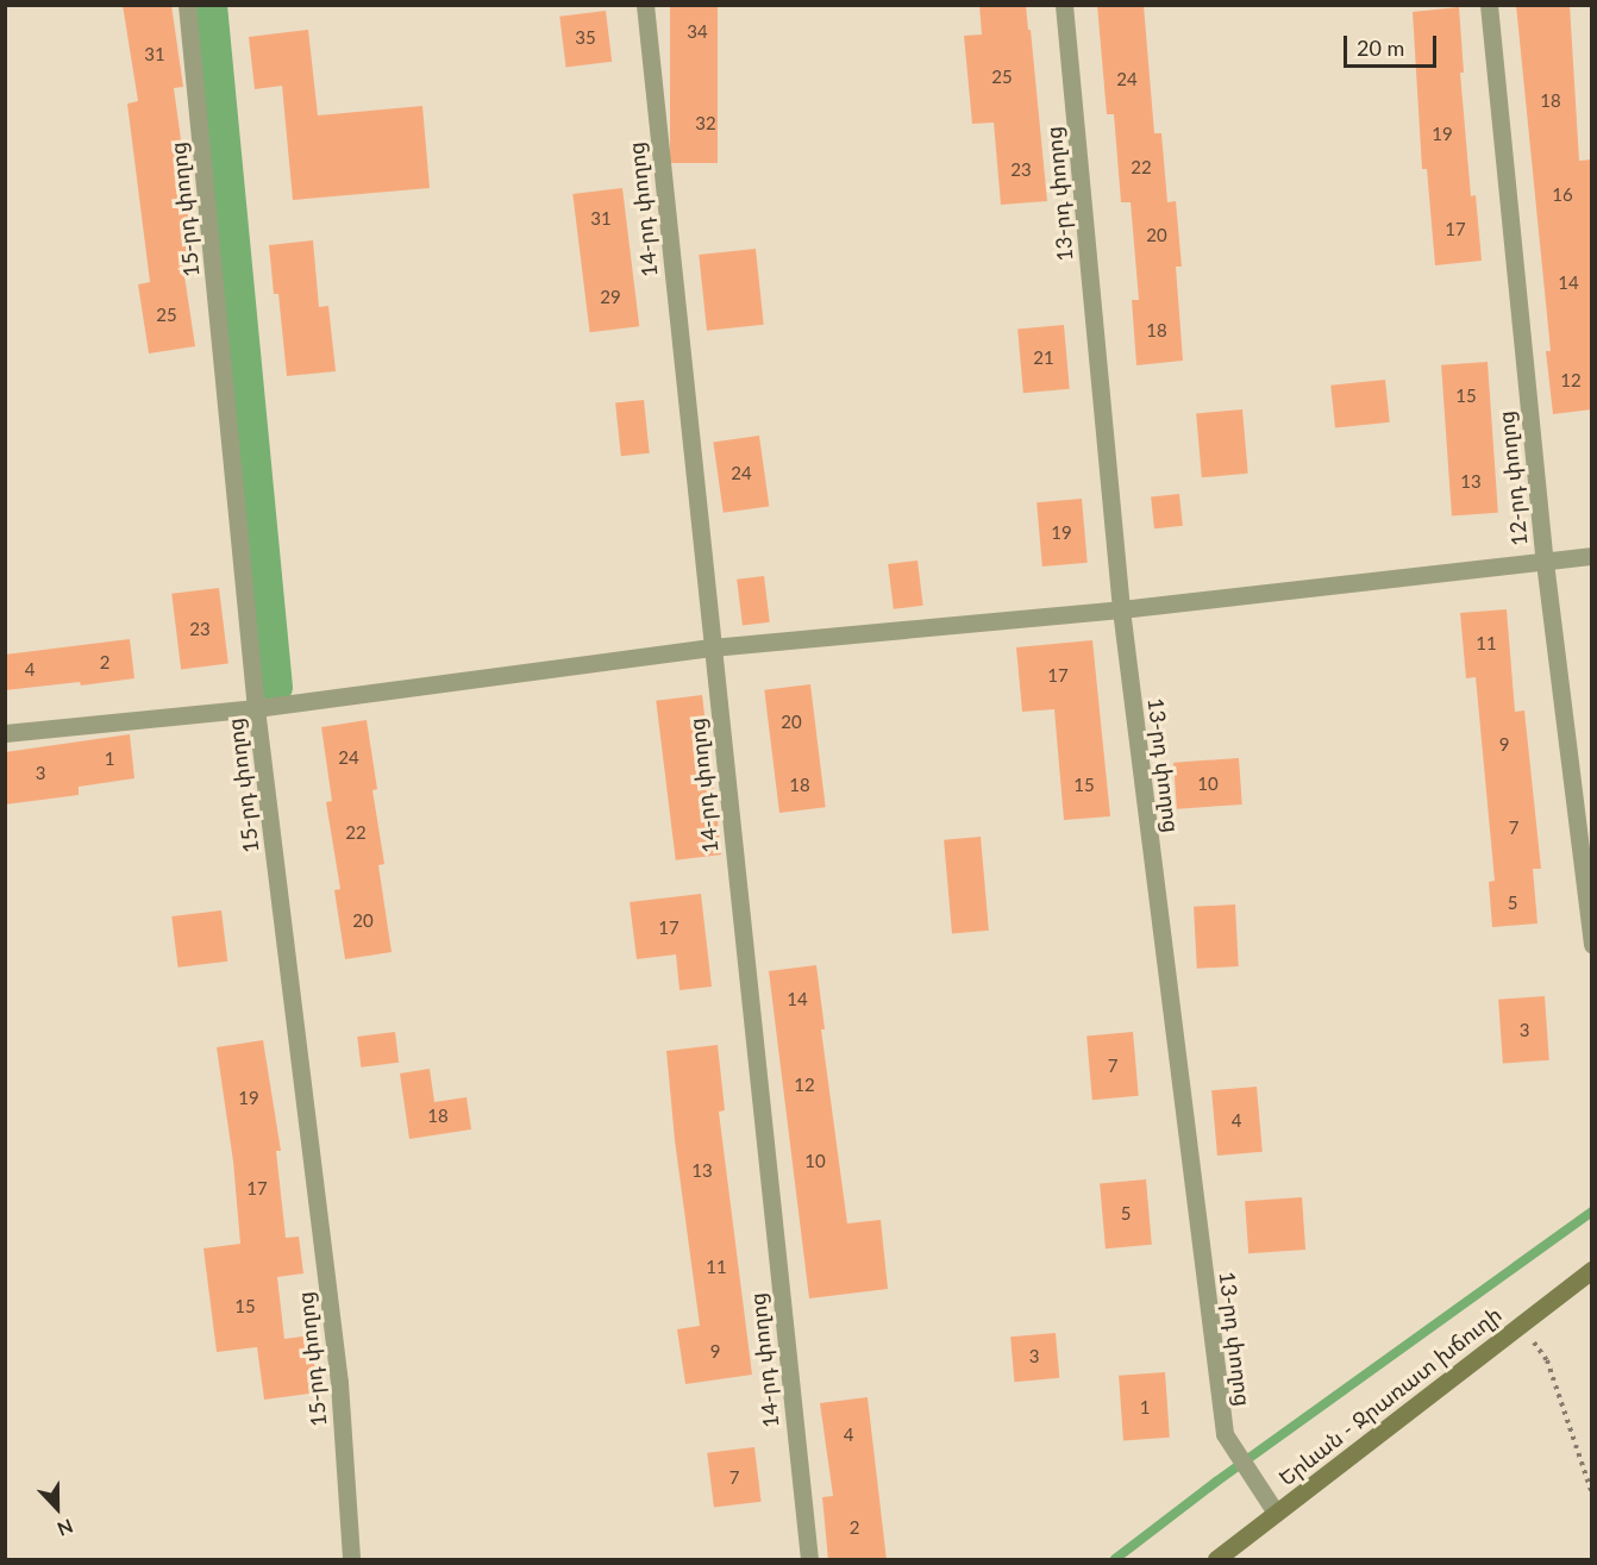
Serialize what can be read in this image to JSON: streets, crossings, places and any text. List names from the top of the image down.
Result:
{
  "streets": {
    "main road": ["Երևան - Ջրառատ խճուղի"],
    "street": [
      "13-րդ փողոց",
      "15-րդ փողոց",
      "14-րդ փողոց",
      "12-րդ փողոց"
    ]
  },
  "crossings": [
    ["13-րդ փողոց", "Երևան - Ջրառատ խճուղի"]
  ],
  "house_numbers": [
    "34",
    "35",
    "31",
    "25",
    "24",
    "18",
    "32",
    "19",
    "22",
    "23",
    "16",
    "31",
    "17",
    "20",
    "14",
    "29",
    "25",
    "18",
    "21",
    "12",
    "15",
    "24",
    "13",
    "19",
    "23",
    "11",
    "2",
    "4",
    "17",
    "20",
    "9",
    "24",
    "1",
    "3",
    "10",
    "18",
    "15",
    "7",
    "22",
    "5",
    "20",
    "17",
    "14",
    "3",
    "7",
    "12",
    "19",
    "18",
    "4",
    "10",
    "13",
    "17",
    "5",
    "11",
    "15",
    "9",
    "3",
    "1",
    "4",
    "7",
    "2"
  ],
  "scale_bar": "20 m",
  "north": "bottom"
}
